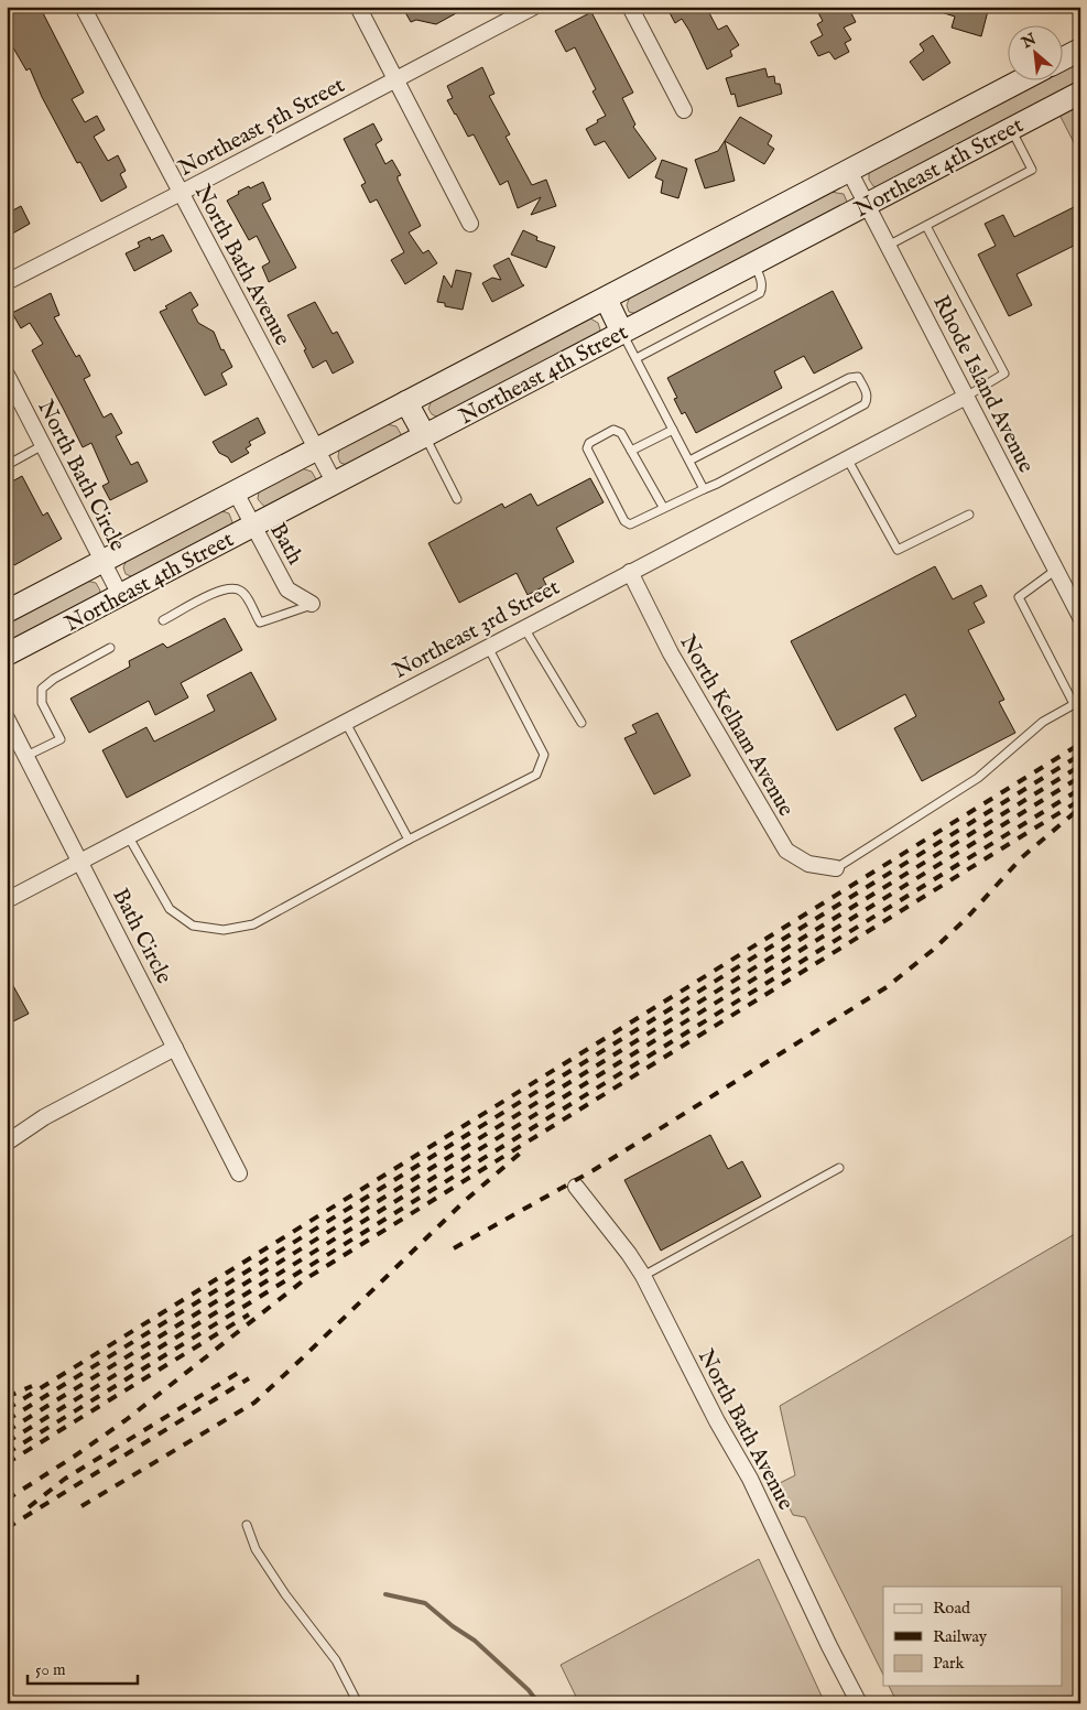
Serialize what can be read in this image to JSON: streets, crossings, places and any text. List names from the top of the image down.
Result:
{
  "streets": {
    "main road": ["Northeast 4th Street"],
    "street": [
      "Northeast 5th Street",
      "North Bath Avenue",
      "Rhode Island Avenue",
      "North Bath Circle",
      "Bath",
      "Northeast 3rd Street",
      "North Kelham Avenue",
      "Bath Circle"
    ]
  },
  "crossings": [
    ["Northeast 5th Street", "North Bath Avenue"],
    ["Northeast 4th Street", "North Bath Avenue"],
    ["Northeast 4th Street", "Rhode Island Avenue"],
    ["Northeast 4th Street", "North Bath Circle"],
    ["Northeast 4th Street", "Bath"],
    ["Rhode Island Avenue", "Northeast 3rd Street"],
    ["Northeast 3rd Street", "North Kelham Avenue"],
    ["Northeast 3rd Street", "Bath Circle"]
  ],
  "legend": ["Road", "Railway", "Park"],
  "scale_bar": "50 m",
  "north": "top left"
}
